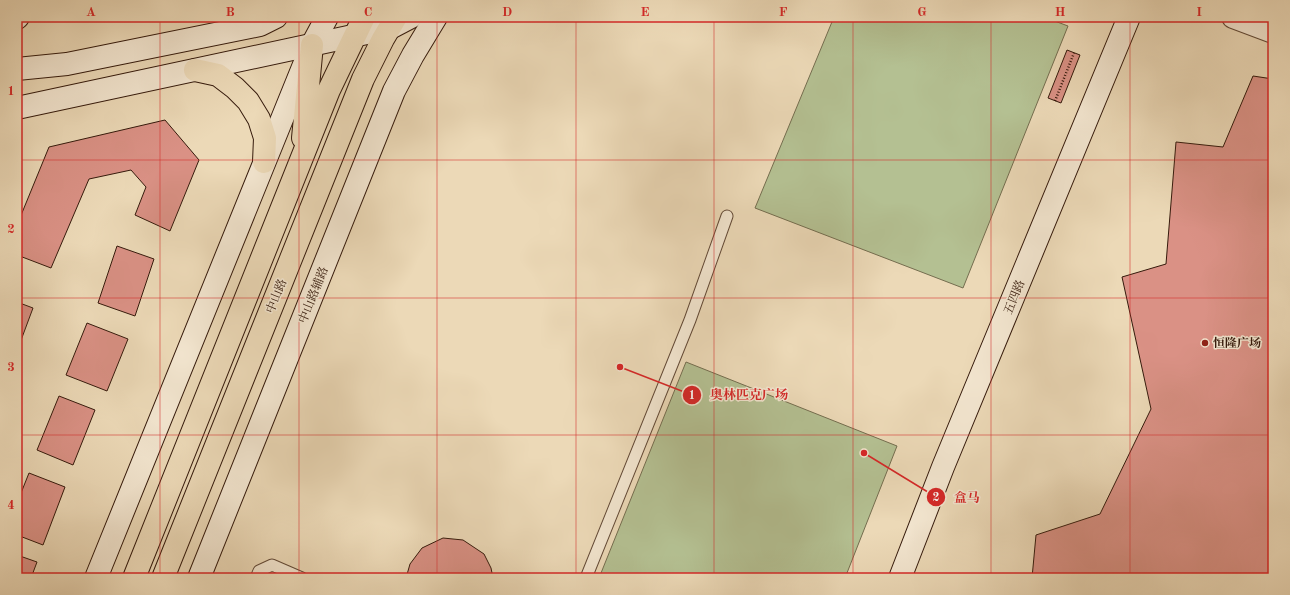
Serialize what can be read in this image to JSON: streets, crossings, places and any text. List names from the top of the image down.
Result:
{
  "streets": {
    "main road": ["中山路辅路", "中山路", "五四路"]
  },
  "places": ["恒隆广场", "奥林匹克广场", "盒马"],
  "grid": {
    "columns": [
      "A",
      "B",
      "C",
      "D",
      "E",
      "F",
      "G",
      "H",
      "I"
    ],
    "rows": [
      "1",
      "2",
      "3",
      "4"
    ]
  }
}
